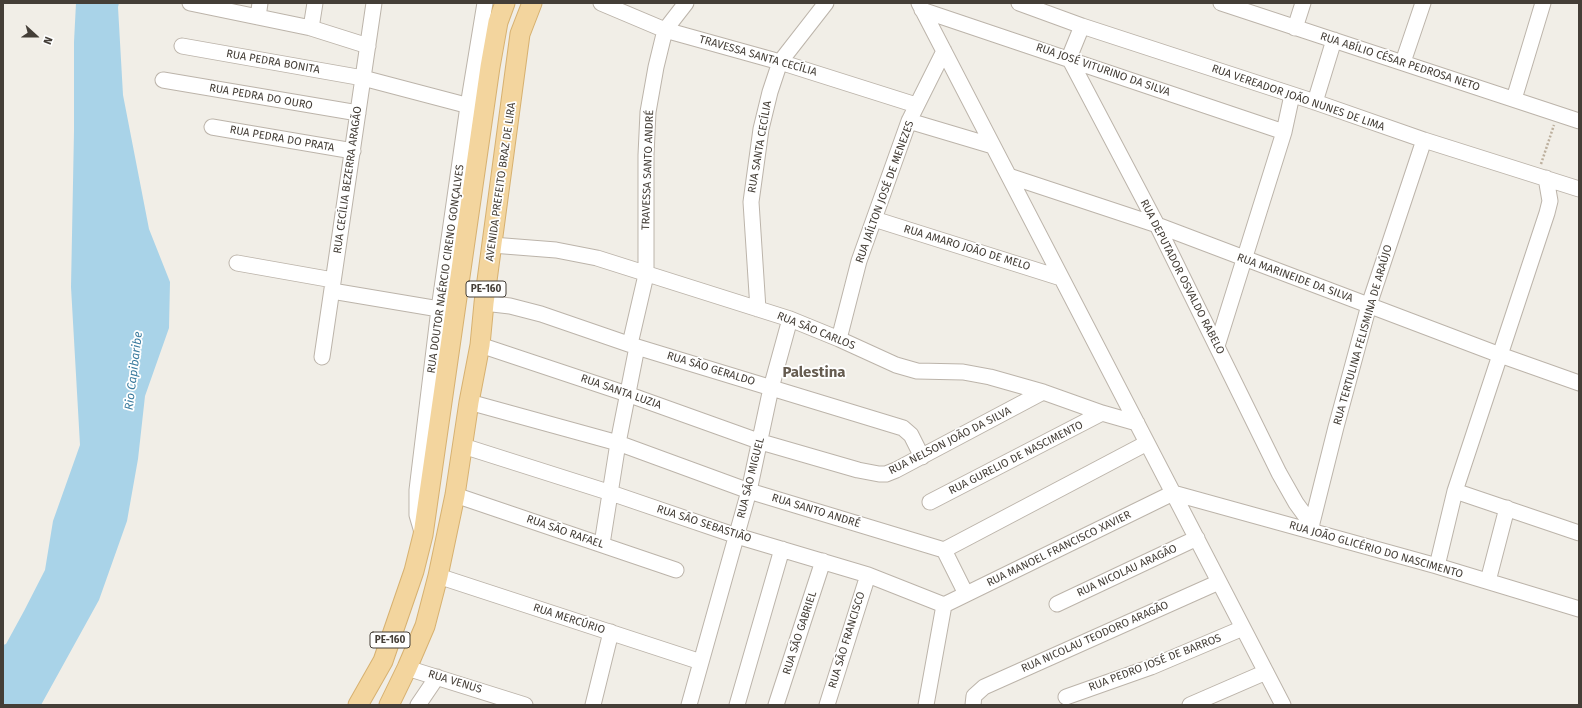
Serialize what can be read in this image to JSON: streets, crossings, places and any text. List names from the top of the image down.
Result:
{
  "streets": {
    "main road": ["AVENIDA PREFEITO BRAZ DE LIRA", "PE-160"],
    "street": [
      "TRAVESSA SANTA CECÍLIA",
      "RUA PEDRA BONITA",
      "RUA ABÍLIO CÉSAR PEDROSA NETO",
      "RUA JOSÉ VITURINO DA SILVA",
      "RUA PEDRA DO OURO",
      "RUA VEREADOR JOÃO NUNES DE LIMA",
      "RUA PEDRA DO PRATA",
      "RUA SANTA CECÍLIA",
      "TRAVESSA SANTO ANDRÉ",
      "RUA CECÍLIA BEZERRA ARAGÃO",
      "RUA JAÍLTON JOSÉ DE MENEZES",
      "RUA AMARO JOÃO DE MELO",
      "RUA DOUTOR NAÉRCIO CIRENO GONÇALVES",
      "RUA DEPUTADOR OSVALDO RABELO",
      "RUA MARINEIDE DA SILVA",
      "RUA SÃO CARLOS",
      "RUA TERTULINA FELISMINA DE ARAÚJO",
      "RUA SÃO GERALDO",
      "RUA SANTA LUZIA",
      "RUA NELSON JOÃO DA SILVA",
      "RUA GURELIO DE NASCIMENTO",
      "RUA SÃO MIGUEL",
      "RUA SANTO ANDRÉ",
      "RUA SÃO SEBASTIÃO",
      "RUA SÃO RAFAEL",
      "RUA MANOEL FRANCISCO XAVIER",
      "RUA JOÃO GLICÉRIO DO NASCIMENTO",
      "RUA NICOLAU ARAGÃO",
      "RUA MERCÚRIO",
      "RUA SÃO GABRIEL",
      "RUA NICOLAU TEODORO ARAGÃO",
      "RUA SÃO FRANCISCO",
      "RUA PEDRO JOSÉ DE BARROS",
      "RUA VENUS"
    ]
  },
  "crossings": [
    ["TRAVESSA SANTA CECÍLIA", "RUA SANTA CECÍLIA"],
    ["TRAVESSA SANTA CECÍLIA", "TRAVESSA SANTO ANDRÉ"],
    ["TRAVESSA SANTA CECÍLIA", "RUA JAÍLTON JOSÉ DE MENEZES"],
    ["RUA PEDRA BONITA", "RUA CECÍLIA BEZERRA ARAGÃO"],
    ["RUA PEDRA BONITA", "RUA DOUTOR NAÉRCIO CIRENO GONÇALVES"],
    ["RUA PEDRA BONITA", "PE-160"],
    ["RUA JOSÉ VITURINO DA SILVA", "RUA DEPUTADOR OSVALDO RABELO"],
    ["RUA PEDRA DO OURO", "RUA CECÍLIA BEZERRA ARAGÃO"],
    ["RUA VEREADOR JOÃO NUNES DE LIMA", "RUA TERTULINA FELISMINA DE ARAÚJO"],
    ["RUA PEDRA DO PRATA", "RUA CECÍLIA BEZERRA ARAGÃO"],
    ["RUA SANTA CECÍLIA", "RUA SÃO CARLOS"],
    ["TRAVESSA SANTO ANDRÉ", "RUA SÃO CARLOS"],
    ["TRAVESSA SANTO ANDRÉ", "RUA SÃO GERALDO"],
    ["TRAVESSA SANTO ANDRÉ", "RUA SANTA LUZIA"],
    ["TRAVESSA SANTO ANDRÉ", "RUA SANTO ANDRÉ"],
    ["TRAVESSA SANTO ANDRÉ", "RUA SÃO SEBASTIÃO"],
    ["TRAVESSA SANTO ANDRÉ", "RUA SÃO RAFAEL"],
    ["AVENIDA PREFEITO BRAZ DE LIRA", "PE-160"],
    ["AVENIDA PREFEITO BRAZ DE LIRA", "RUA SÃO CARLOS"],
    ["AVENIDA PREFEITO BRAZ DE LIRA", "RUA SÃO GERALDO"],
    ["AVENIDA PREFEITO BRAZ DE LIRA", "RUA SANTA LUZIA"],
    ["AVENIDA PREFEITO BRAZ DE LIRA", "RUA SANTO ANDRÉ"],
    ["AVENIDA PREFEITO BRAZ DE LIRA", "RUA SÃO SEBASTIÃO"],
    ["AVENIDA PREFEITO BRAZ DE LIRA", "RUA SÃO RAFAEL"],
    ["AVENIDA PREFEITO BRAZ DE LIRA", "RUA MERCÚRIO"],
    ["RUA JAÍLTON JOSÉ DE MENEZES", "RUA AMARO JOÃO DE MELO"],
    ["RUA JAÍLTON JOSÉ DE MENEZES", "RUA SÃO CARLOS"],
    ["RUA DOUTOR NAÉRCIO CIRENO GONÇALVES", "PE-160"],
    ["RUA DEPUTADOR OSVALDO RABELO", "RUA MARINEIDE DA SILVA"],
    ["RUA DEPUTADOR OSVALDO RABELO", "RUA TERTULINA FELISMINA DE ARAÚJO"],
    ["RUA DEPUTADOR OSVALDO RABELO", "RUA JOÃO GLICÉRIO DO NASCIMENTO"],
    ["RUA MARINEIDE DA SILVA", "RUA TERTULINA FELISMINA DE ARAÚJO"],
    ["PE-160", "RUA MERCÚRIO"],
    ["PE-160", "RUA VENUS"],
    ["RUA SÃO CARLOS", "RUA NELSON JOÃO DA SILVA"],
    ["RUA SÃO CARLOS", "RUA GURELIO DE NASCIMENTO"],
    ["RUA SÃO CARLOS", "RUA SÃO MIGUEL"],
    ["RUA TERTULINA FELISMINA DE ARAÚJO", "RUA JOÃO GLICÉRIO DO NASCIMENTO"],
    ["RUA SÃO GERALDO", "RUA NELSON JOÃO DA SILVA"],
    ["RUA SÃO GERALDO", "RUA SÃO MIGUEL"],
    ["RUA SANTA LUZIA", "RUA NELSON JOÃO DA SILVA"],
    ["RUA SANTA LUZIA", "RUA SÃO MIGUEL"],
    ["RUA NELSON JOÃO DA SILVA", "RUA SÃO MIGUEL"],
    ["RUA SÃO MIGUEL", "RUA SANTO ANDRÉ"],
    ["RUA SÃO MIGUEL", "RUA SÃO SEBASTIÃO"],
    ["RUA SÃO MIGUEL", "RUA MERCÚRIO"],
    ["RUA SÃO SEBASTIÃO", "RUA MANOEL FRANCISCO XAVIER"],
    ["RUA SÃO SEBASTIÃO", "RUA SÃO GABRIEL"],
    ["RUA SÃO SEBASTIÃO", "RUA SÃO FRANCISCO"],
    ["RUA MANOEL FRANCISCO XAVIER", "RUA JOÃO GLICÉRIO DO NASCIMENTO"]
  ],
  "districts": ["Palestina"],
  "water": ["Rio Capibaribe"],
  "north": "right"
}
